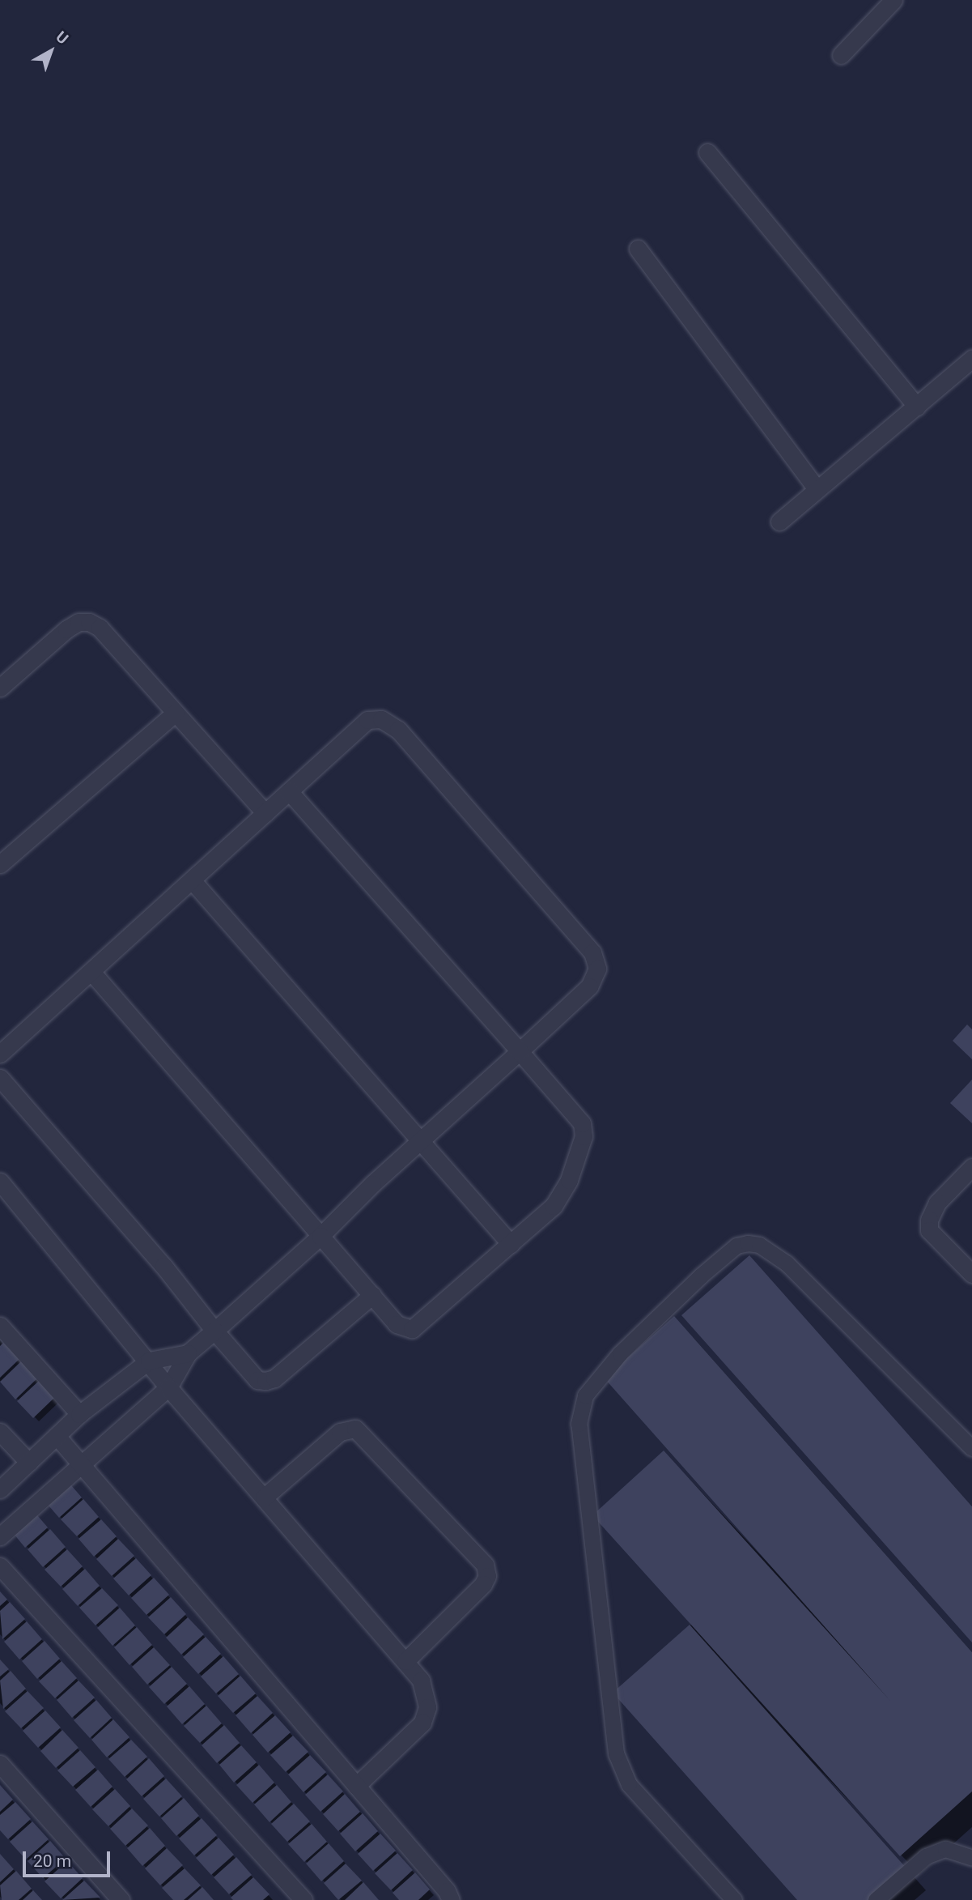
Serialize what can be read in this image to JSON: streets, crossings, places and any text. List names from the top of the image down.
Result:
{
  "scale_bar": "20 m",
  "north": "top right"
}
